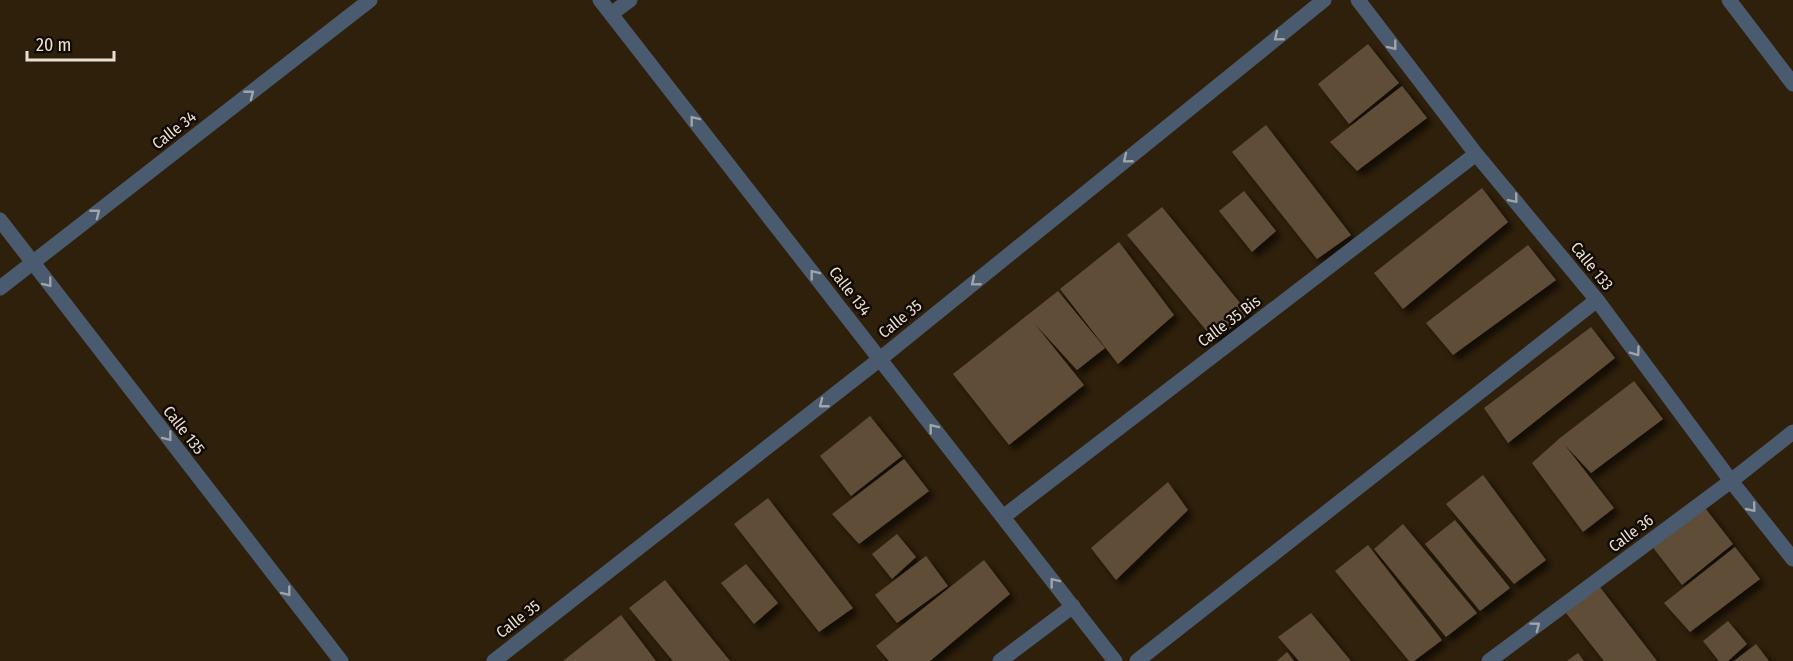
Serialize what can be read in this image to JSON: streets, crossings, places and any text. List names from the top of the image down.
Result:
{
  "streets": {
    "street": [
      "Calle 34",
      "Calle 133",
      "Calle 134",
      "Calle 35",
      "Calle 35 Bis",
      "Calle 135",
      "Calle 36"
    ]
  },
  "crossings": [
    ["Calle 34", "Calle 135"],
    ["Calle 133", "Calle 35 Bis"],
    ["Calle 133", "Calle 36"],
    ["Calle 134", "Calle 35"],
    ["Calle 134", "Calle 35 Bis"]
  ],
  "one_way": [
    "Calle 34",
    "Calle 133",
    "Calle 134",
    "Calle 35",
    "Calle 135",
    "Calle 36"
  ],
  "scale_bar": "20 m"
}
